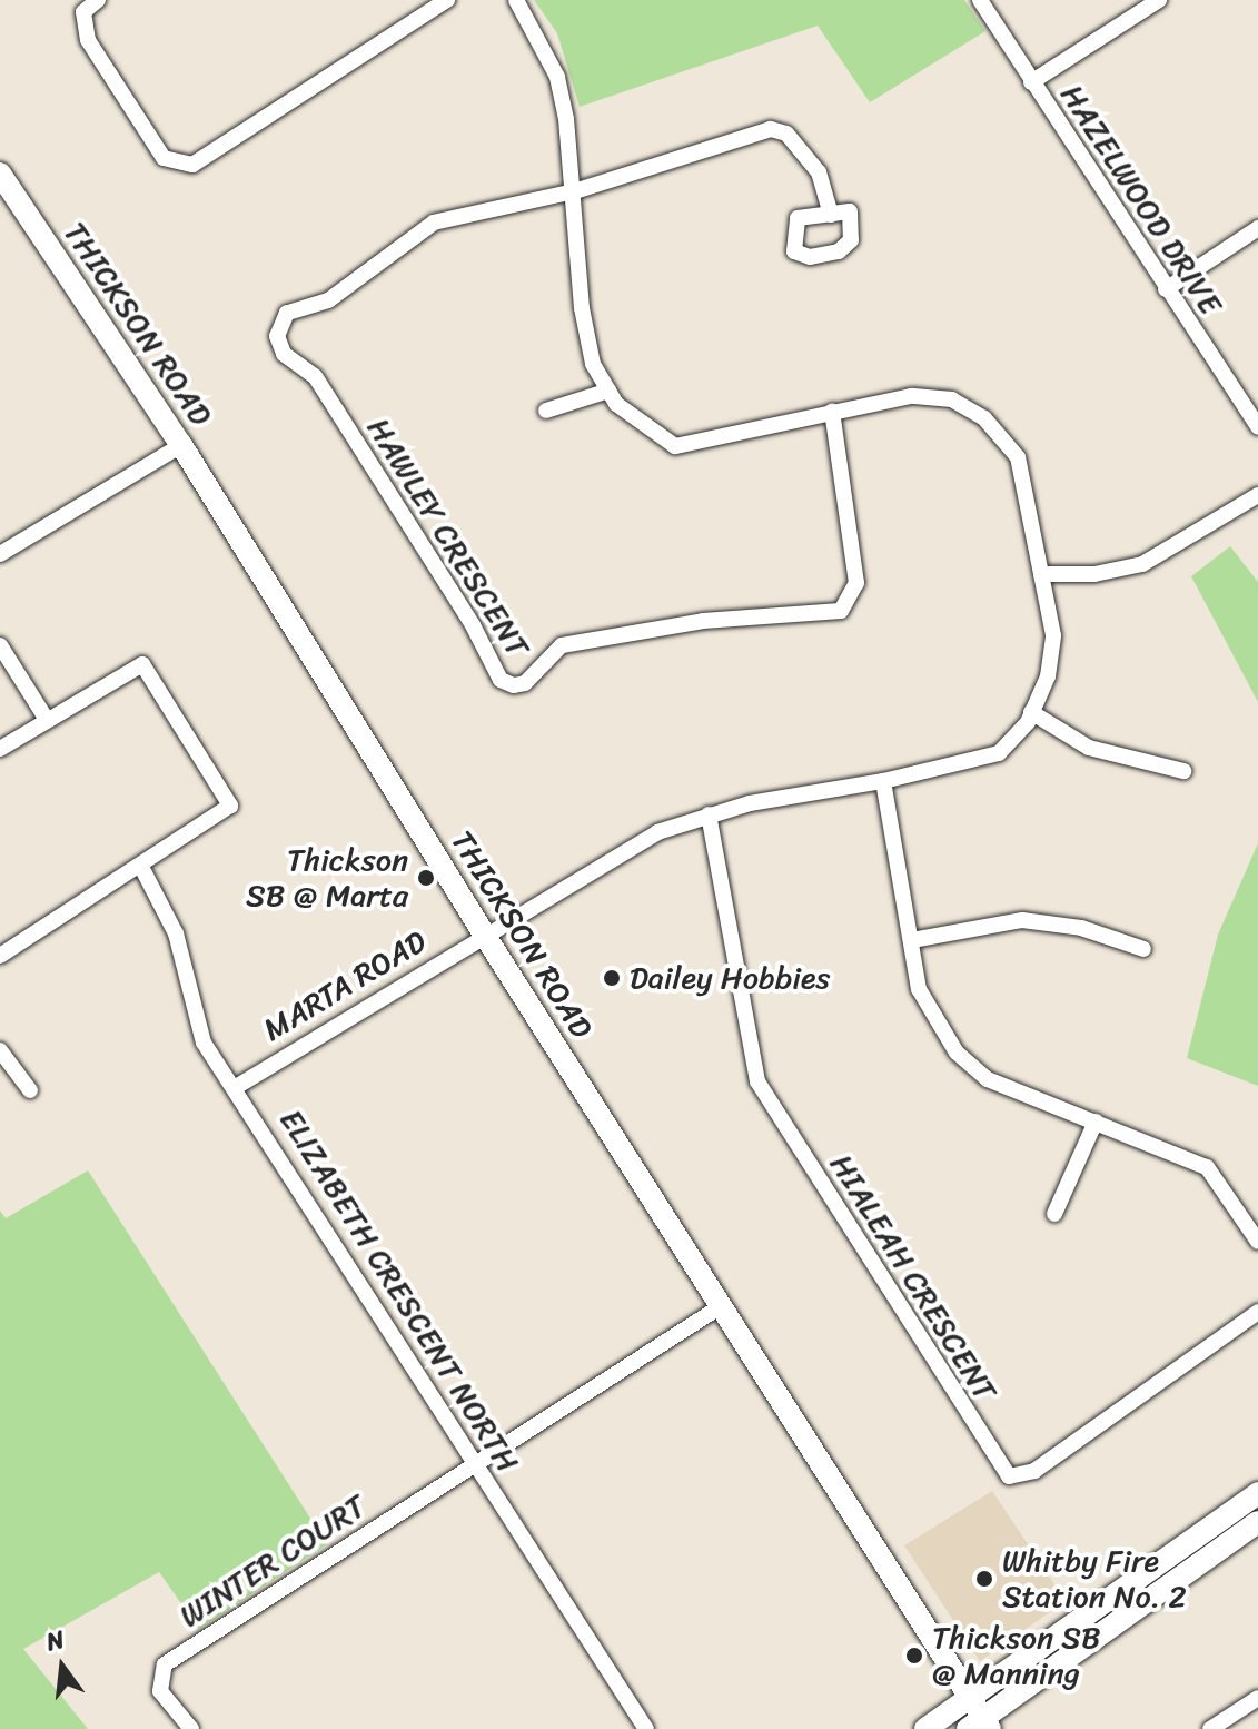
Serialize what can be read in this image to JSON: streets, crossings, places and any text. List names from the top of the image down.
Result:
{
  "streets": {
    "main road": ["THICKSON ROAD"],
    "street": [
      "HAZELWOOD DRIVE",
      "HAWLEY CRESCENT",
      "MARTA ROAD",
      "HIALEAH CRESCENT",
      "ELIZABETH CRESCENT NORTH",
      "WINTER COURT"
    ]
  },
  "crossings": [
    ["THICKSON ROAD", "MARTA ROAD"],
    ["THICKSON ROAD", "WINTER COURT"],
    ["HAWLEY CRESCENT", "MARTA ROAD"],
    ["MARTA ROAD", "HIALEAH CRESCENT"],
    ["MARTA ROAD", "ELIZABETH CRESCENT NORTH"],
    ["ELIZABETH CRESCENT NORTH", "WINTER COURT"]
  ],
  "places": [
    "Thickson SB @ Marta",
    "Dailey Hobbies",
    "Whitby Fire Station No. 2",
    "Thickson SB @ Manning"
  ],
  "north": "top"
}
